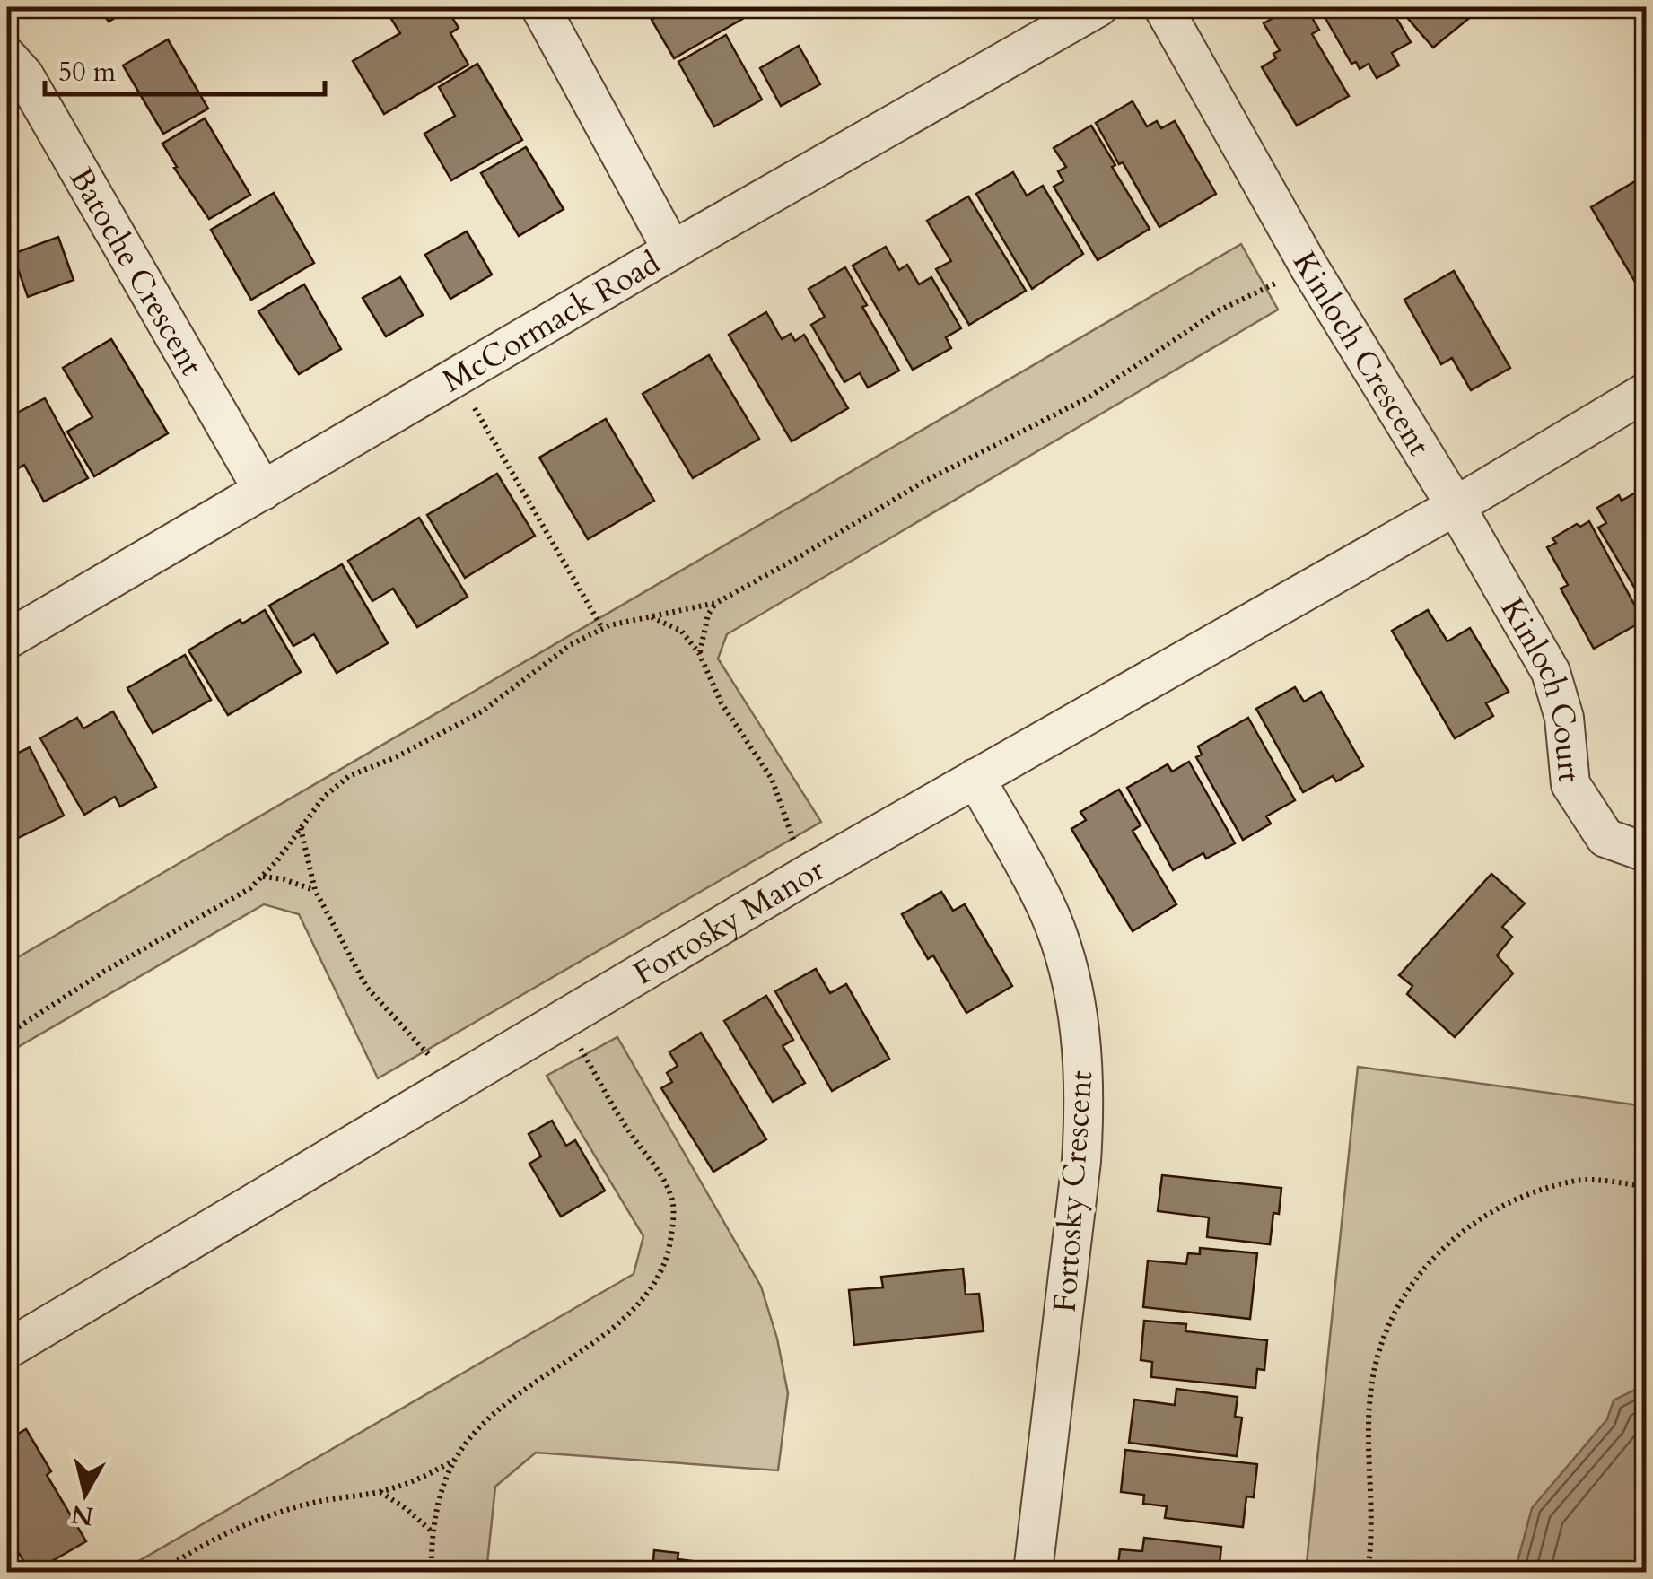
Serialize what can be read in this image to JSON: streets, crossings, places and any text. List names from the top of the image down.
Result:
{
  "streets": {
    "street": [
      "Batoche Crescent",
      "McCormack Road",
      "Kinloch Crescent",
      "Kinloch Court",
      "Fortosky Manor",
      "Fortosky Crescent"
    ]
  },
  "crossings": [
    ["Batoche Crescent", "McCormack Road"],
    ["Kinloch Crescent", "Kinloch Court"],
    ["Kinloch Crescent", "Fortosky Manor"],
    ["Kinloch Court", "Fortosky Manor"],
    ["Fortosky Manor", "Fortosky Crescent"]
  ],
  "scale_bar": "50 m",
  "north": "bottom"
}
